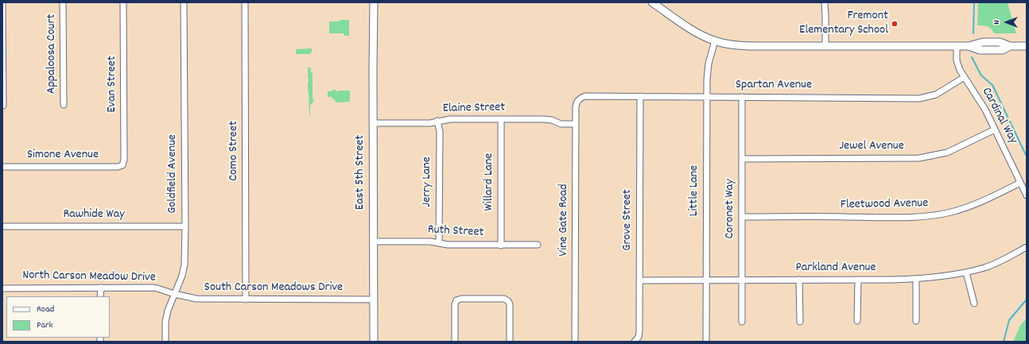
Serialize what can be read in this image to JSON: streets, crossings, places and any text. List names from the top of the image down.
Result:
{
  "streets": {
    "main road": ["East 5th Street"],
    "street": [
      "Appaloosa Court",
      "Evan Street",
      "Spartan Avenue",
      "Elaine Street",
      "Cardinal Way",
      "Jewel Avenue",
      "Como Street",
      "Simone Avenue",
      "Goldfield Avenue",
      "Jerry Lane",
      "Willard Lane",
      "Little Lane",
      "Fleetwood Avenue",
      "Coronet Way",
      "Rawhide Way",
      "Vine Gate Road",
      "Grove Street",
      "Ruth Street",
      "Parkland Avenue",
      "North Carson Meadow Drive",
      "South Carson Meadows Drive"
    ]
  },
  "crossings": [
    ["Evan Street", "Simone Avenue"],
    ["Spartan Avenue", "Cardinal Way"],
    ["Spartan Avenue", "Little Lane"],
    ["Spartan Avenue", "Coronet Way"],
    ["Spartan Avenue", "Vine Gate Road"],
    ["Spartan Avenue", "Grove Street"],
    ["Elaine Street", "East 5th Street"],
    ["Elaine Street", "Jerry Lane"],
    ["Elaine Street", "Willard Lane"],
    ["Elaine Street", "Vine Gate Road"],
    ["Cardinal Way", "Jewel Avenue"],
    ["Cardinal Way", "Fleetwood Avenue"],
    ["Jewel Avenue", "Coronet Way"],
    ["Como Street", "South Carson Meadows Drive"],
    ["East 5th Street", "Ruth Street"],
    ["East 5th Street", "South Carson Meadows Drive"],
    ["Goldfield Avenue", "Rawhide Way"],
    ["Goldfield Avenue", "North Carson Meadow Drive"],
    ["Goldfield Avenue", "South Carson Meadows Drive"],
    ["Jerry Lane", "Ruth Street"],
    ["Willard Lane", "Ruth Street"],
    ["Little Lane", "Parkland Avenue"],
    ["Fleetwood Avenue", "Coronet Way"],
    ["Coronet Way", "Parkland Avenue"],
    ["Grove Street", "Parkland Avenue"],
    ["North Carson Meadow Drive", "South Carson Meadows Drive"]
  ],
  "places": ["Fremont Elementary School"],
  "legend": ["Road", "Park"],
  "north": "left"
}
